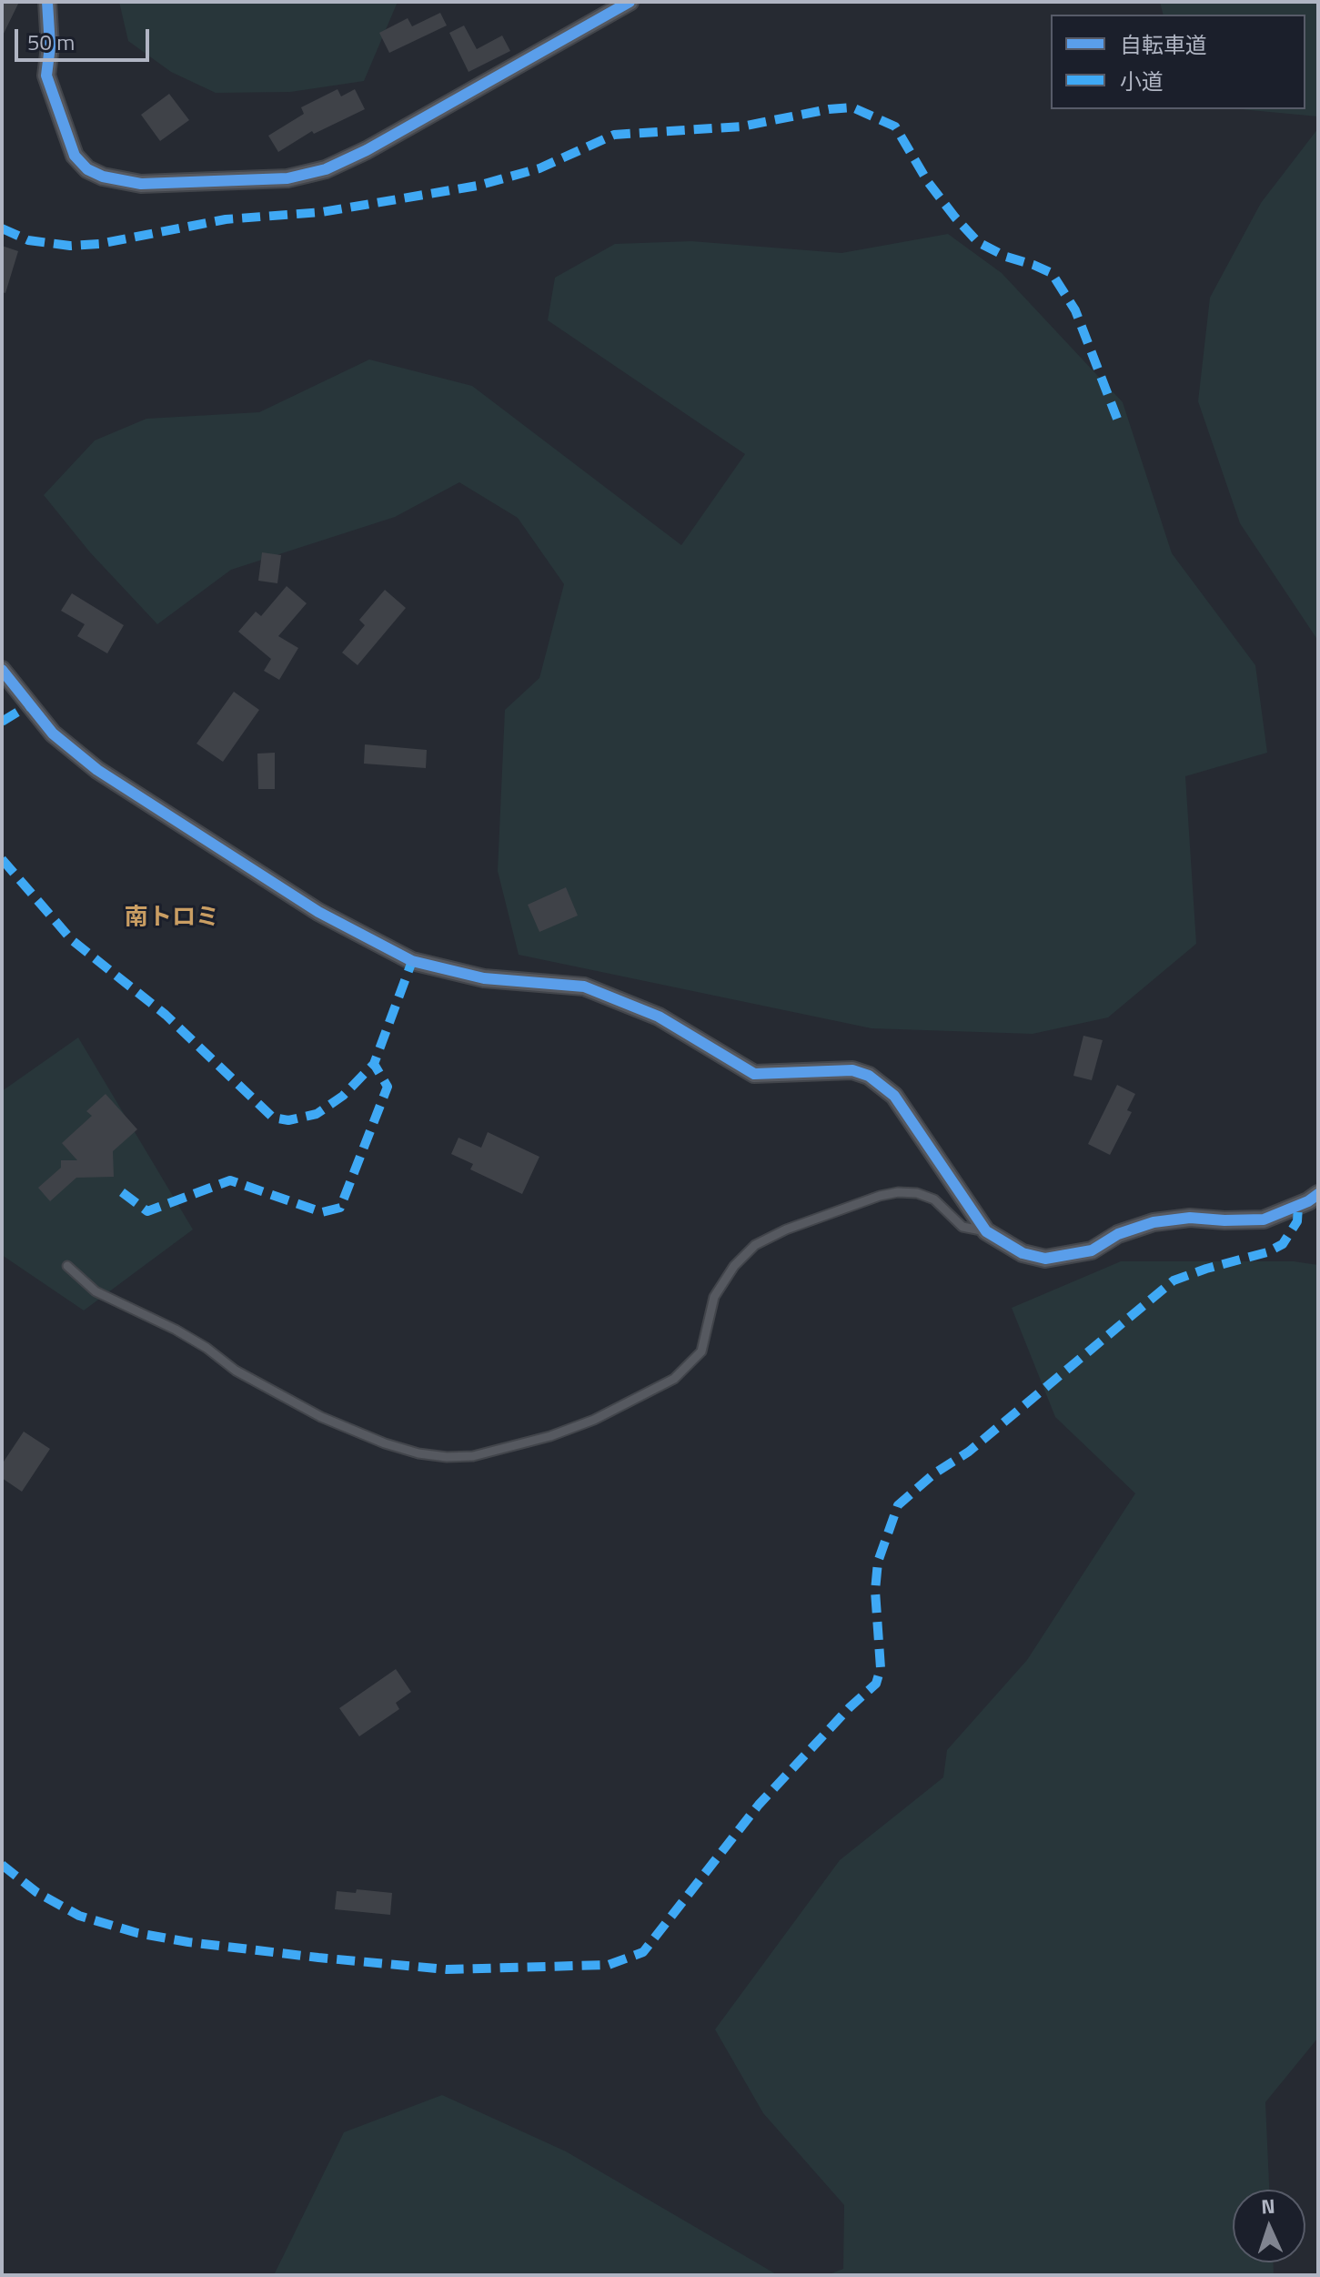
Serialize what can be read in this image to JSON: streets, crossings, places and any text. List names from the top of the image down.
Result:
{
  "districts": ["南トロミ"],
  "legend": ["自転車道", "小道"],
  "scale_bar": "50 m",
  "north": "top"
}
